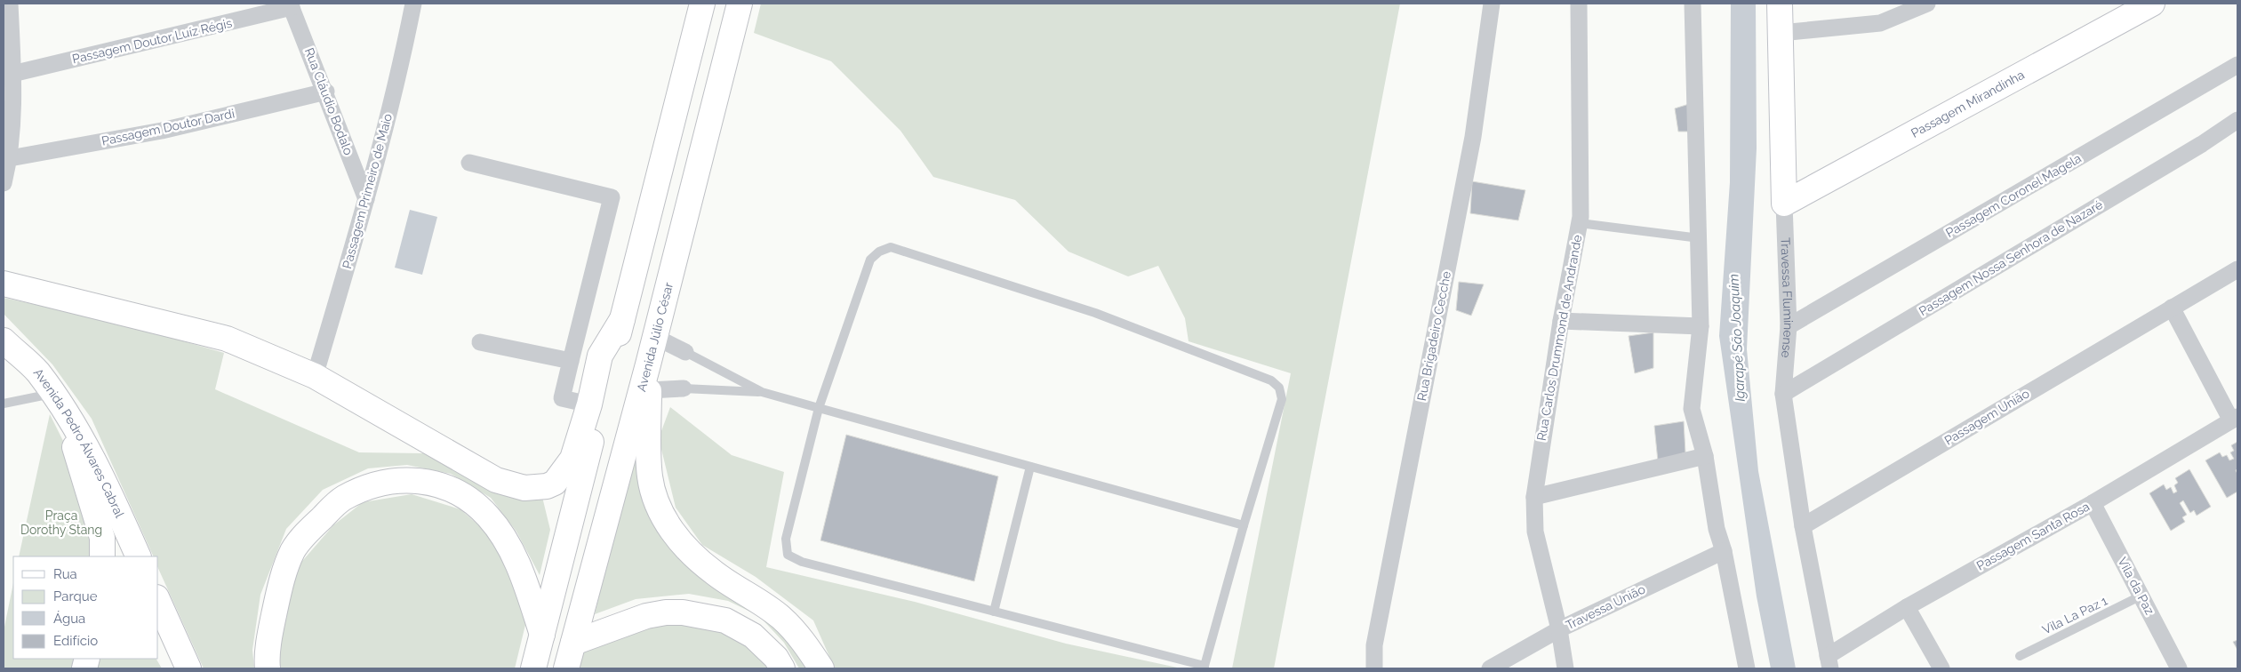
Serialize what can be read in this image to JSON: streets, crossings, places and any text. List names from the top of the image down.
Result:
{
  "streets": {
    "main road": [
      "Passagem Mirandinha",
      "Travessa Fluminense",
      "Avenida Júlio César",
      "Avenida Pedro Álvares Cabral"
    ],
    "street": [
      "Passagem Doutor Luíz Régis",
      "Rua Cláudio Bodalo",
      "Passagem Doutor Dardi",
      "Passagem Primeiro de Maio",
      "Passagem Coronel Magela",
      "Passagem Nossa Senhora de Nazaré",
      "Rua Brigadeiro Cecche",
      "Rua Carlos Drummond de Andrande",
      "Passagem União",
      "Passagem Santa Rosa",
      "Vila da Paz",
      "Travessa União"
    ],
    "lane": ["Vila La Paz 1"]
  },
  "crossings": [
    ["Passagem Doutor Luíz Régis", "Rua Cláudio Bodalo"],
    ["Rua Cláudio Bodalo", "Passagem Doutor Dardi"],
    ["Rua Cláudio Bodalo", "Passagem Primeiro de Maio"],
    ["Passagem Mirandinha", "Travessa Fluminense"],
    ["Passagem Coronel Magela", "Travessa Fluminense"],
    ["Passagem Nossa Senhora de Nazaré", "Travessa Fluminense"],
    ["Travessa Fluminense", "Passagem União"],
    ["Travessa Fluminense", "Passagem Santa Rosa"],
    ["Rua Carlos Drummond de Andrande", "Travessa União"],
    ["Passagem Santa Rosa", "Vila da Paz"],
    ["Vila da Paz", "Vila La Paz 1"]
  ],
  "water": ["Igarapé São Joaquim"],
  "parks": ["Praça Dorothy Stang"],
  "legend": [
    "Rua",
    "Parque",
    "Água",
    "Edifício"
  ]
}
